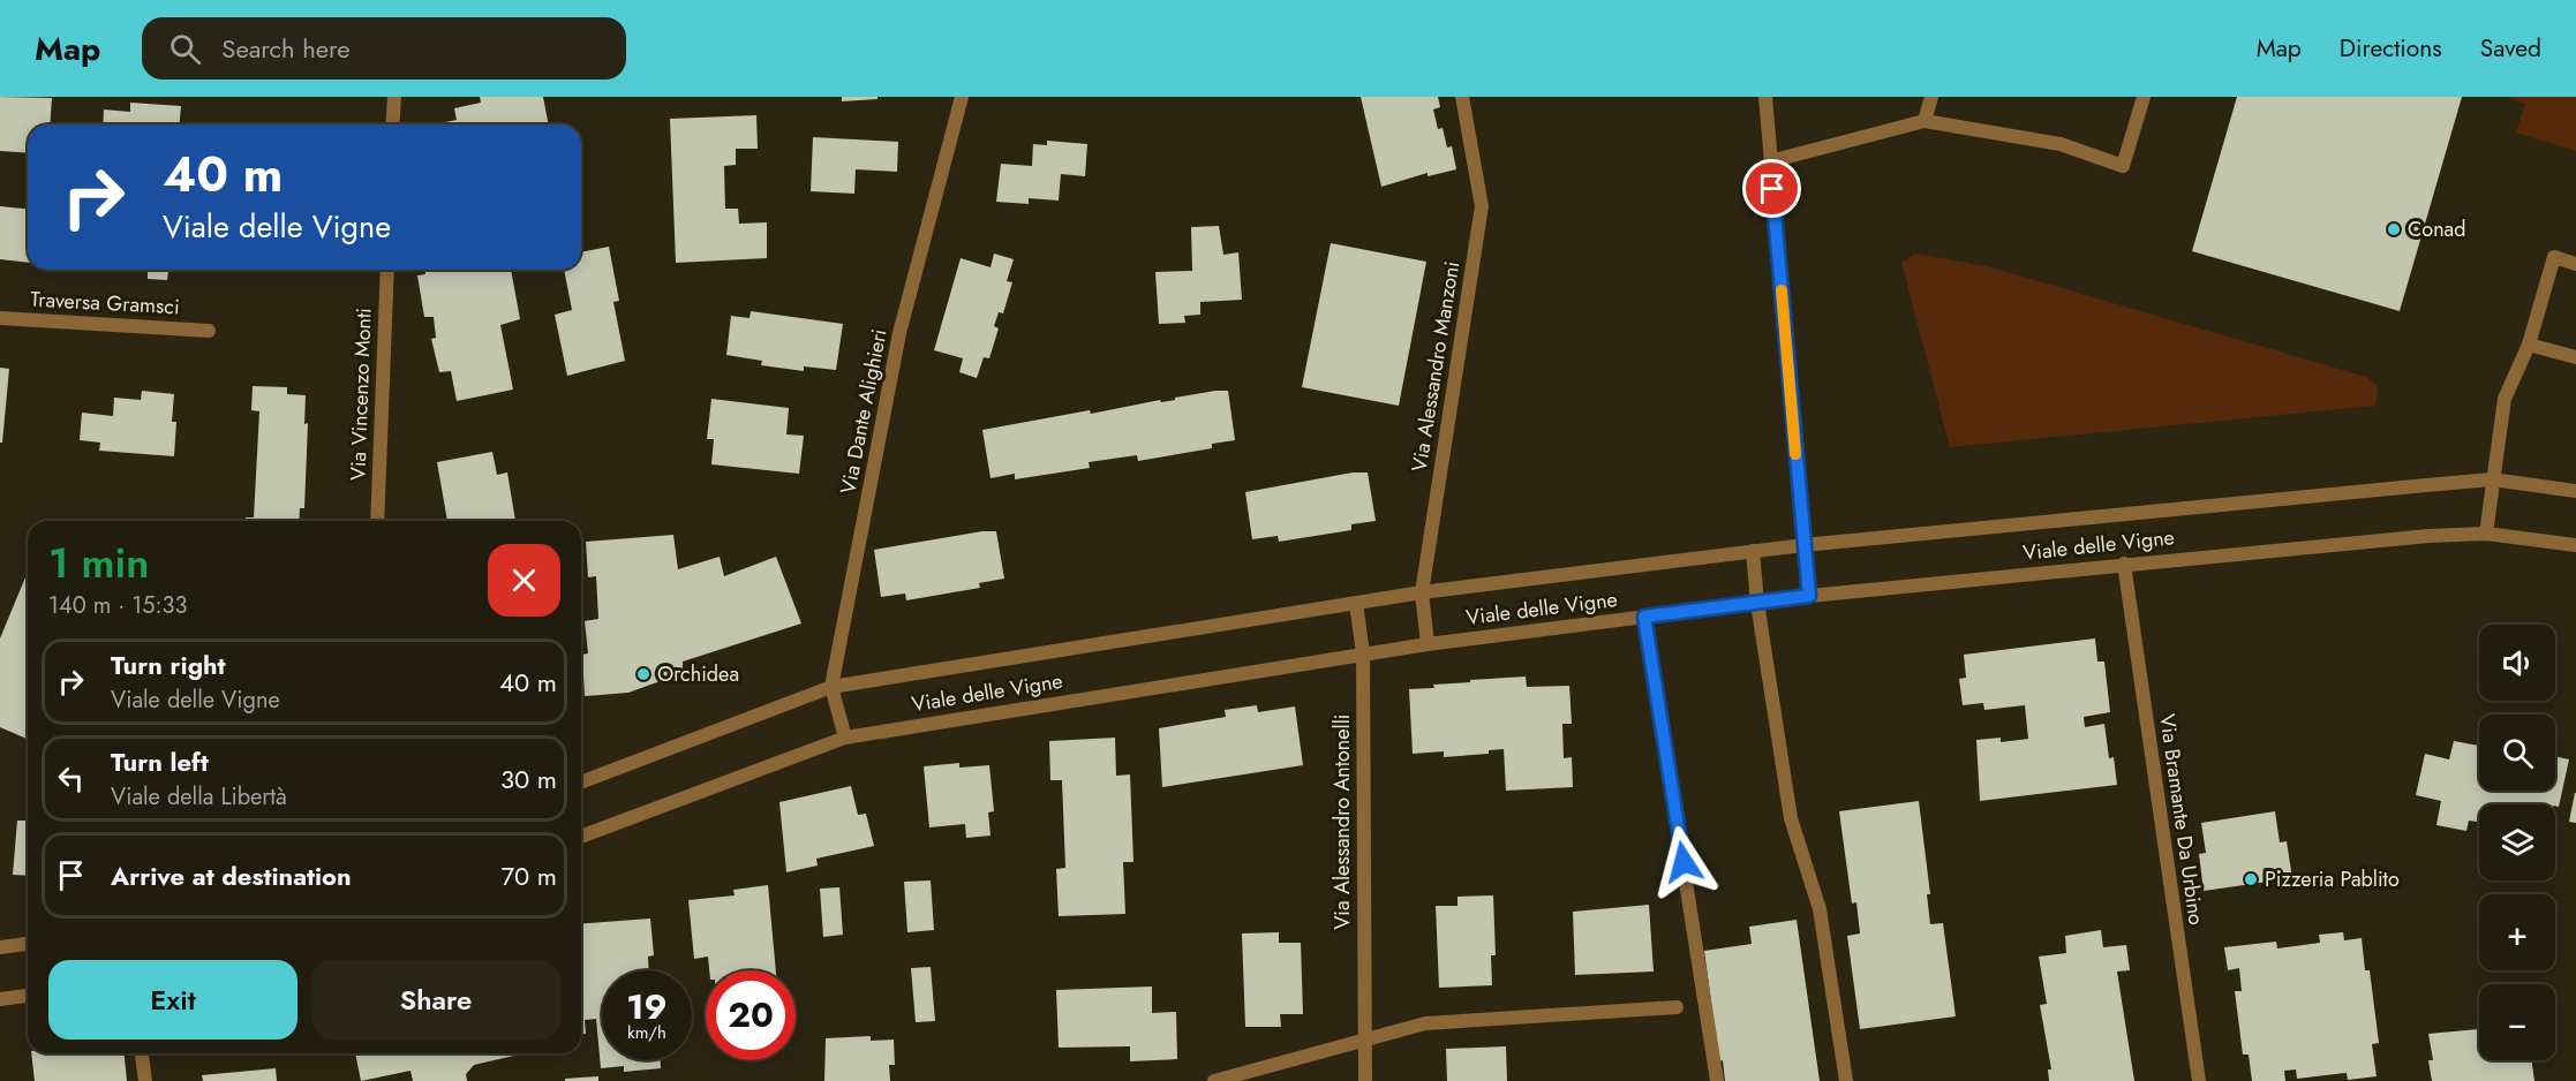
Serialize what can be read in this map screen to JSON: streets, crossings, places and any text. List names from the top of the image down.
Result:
{
  "streets": {
    "street": [
      "Traversa Gramsci",
      "Via Alessandro Manzoni",
      "Via Vincenzo Monti",
      "Via Dante Alighieri",
      "Viale delle Vigne",
      "Via Bramante Da Urbino",
      "Via Alessandro Antonelli"
    ]
  },
  "crossings": [
    ["Via Alessandro Manzoni", "Viale delle Vigne"],
    ["Via Dante Alighieri", "Viale delle Vigne"],
    ["Viale delle Vigne", "Via Bramante Da Urbino"],
    ["Viale delle Vigne", "Via Alessandro Antonelli"]
  ],
  "places": ["Conad", "Orchidea", "Pizzeria Pablito"],
  "page": {
    "header": "Map",
    "search": "Search here",
    "nav": ["Map", "Directions", "Saved"],
    "turn": ["40 m", "Viale delle Vigne"],
    "heading": ["1 min", "140 m · 15:33"],
    "map_buttons": ["+", "−"],
    "list": [
      {
        "name": "Turn right",
        "note": "Viale delle Vigne",
        "value": "40 m"
      },
      {
        "name": "Turn left",
        "note": "Viale della Libertà",
        "value": "30 m"
      },
      {
        "name": "Arrive at destination",
        "value": "70 m"
      }
    ],
    "buttons": ["Exit", "Share"],
    "speed": "19 km/h",
    "limit": "20"
  }
}
